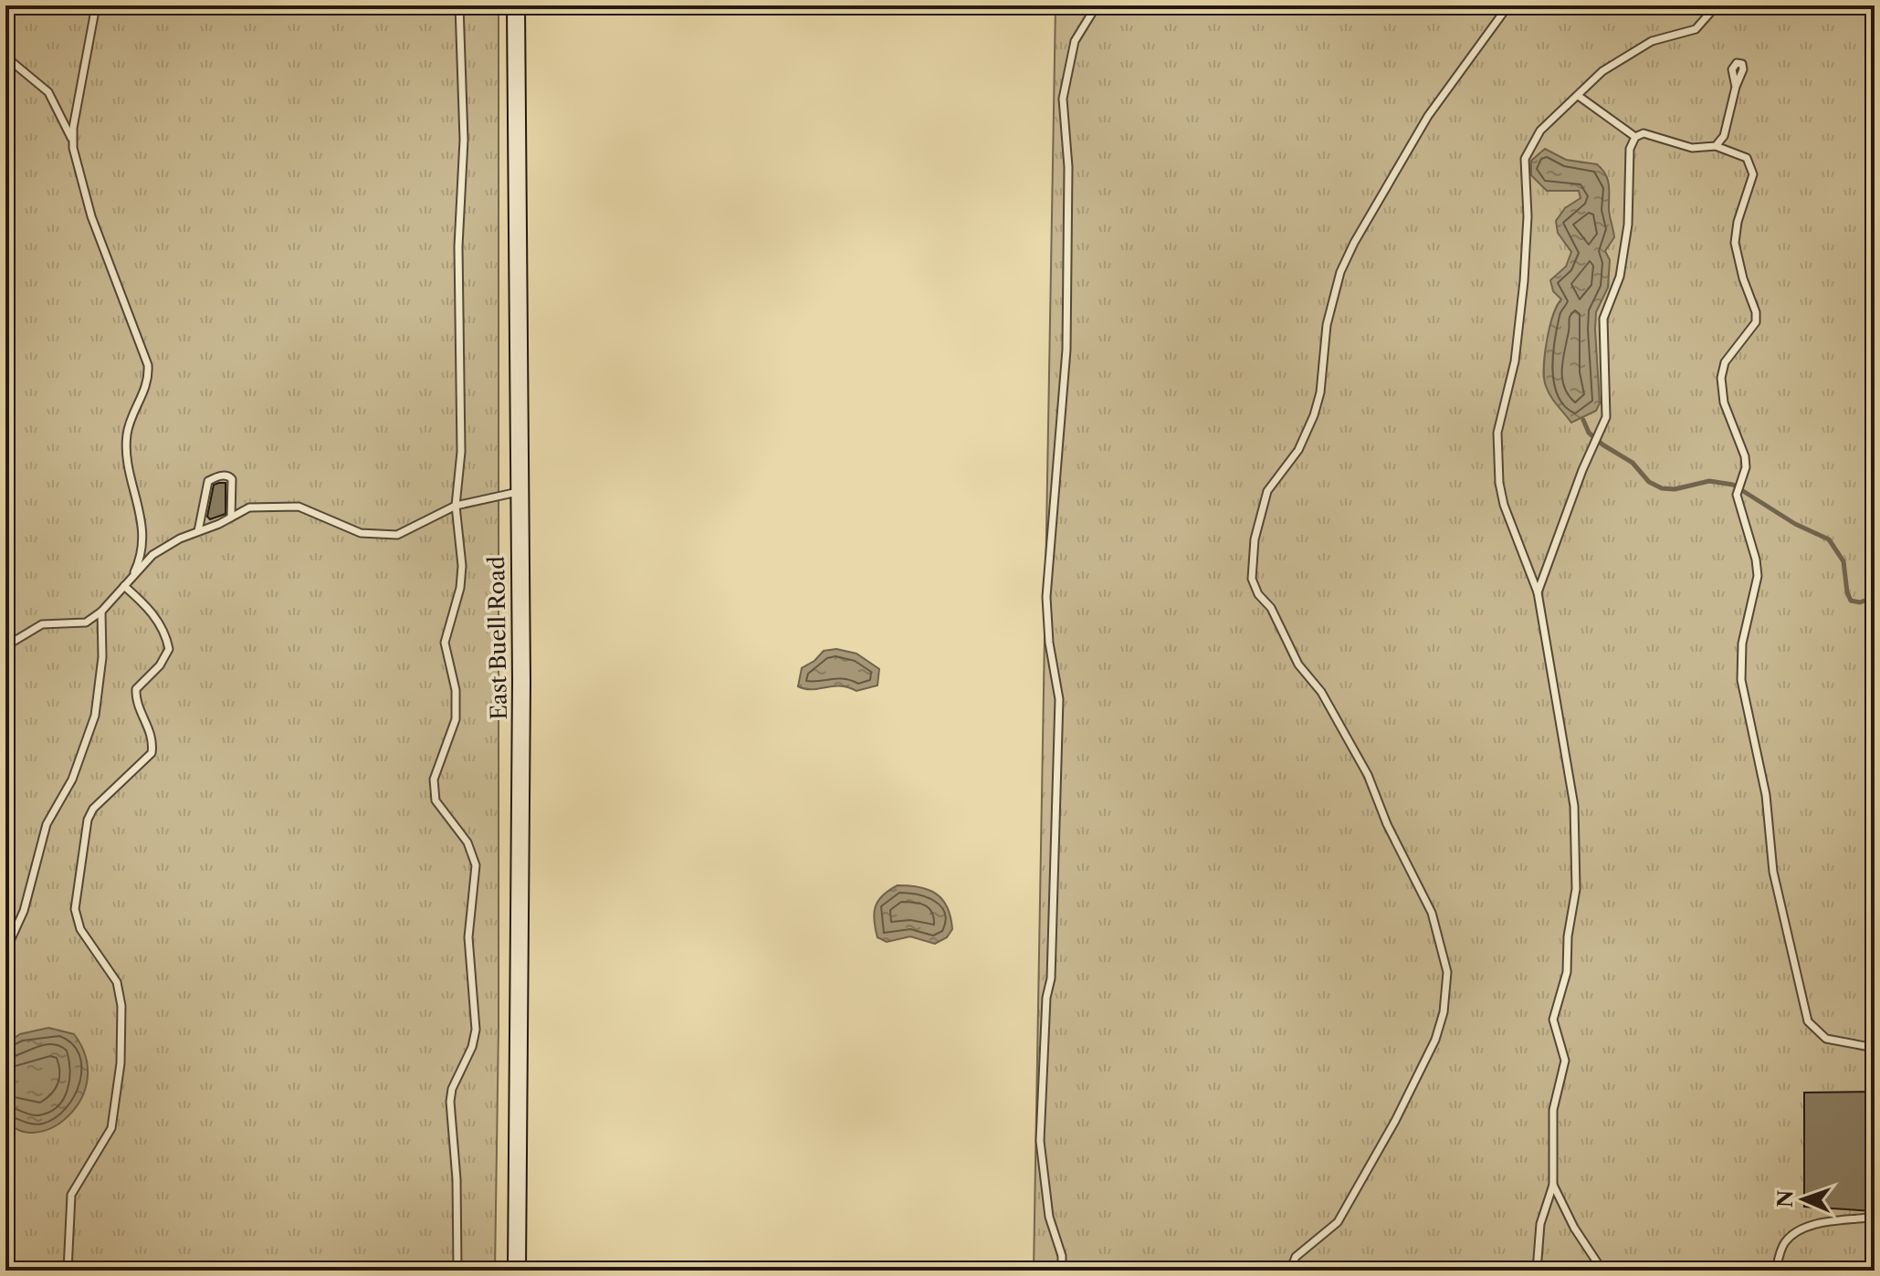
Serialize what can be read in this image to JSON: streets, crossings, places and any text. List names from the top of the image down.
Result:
{
  "streets": {
    "street": ["East Buell Road"]
  },
  "north": "left"
}
